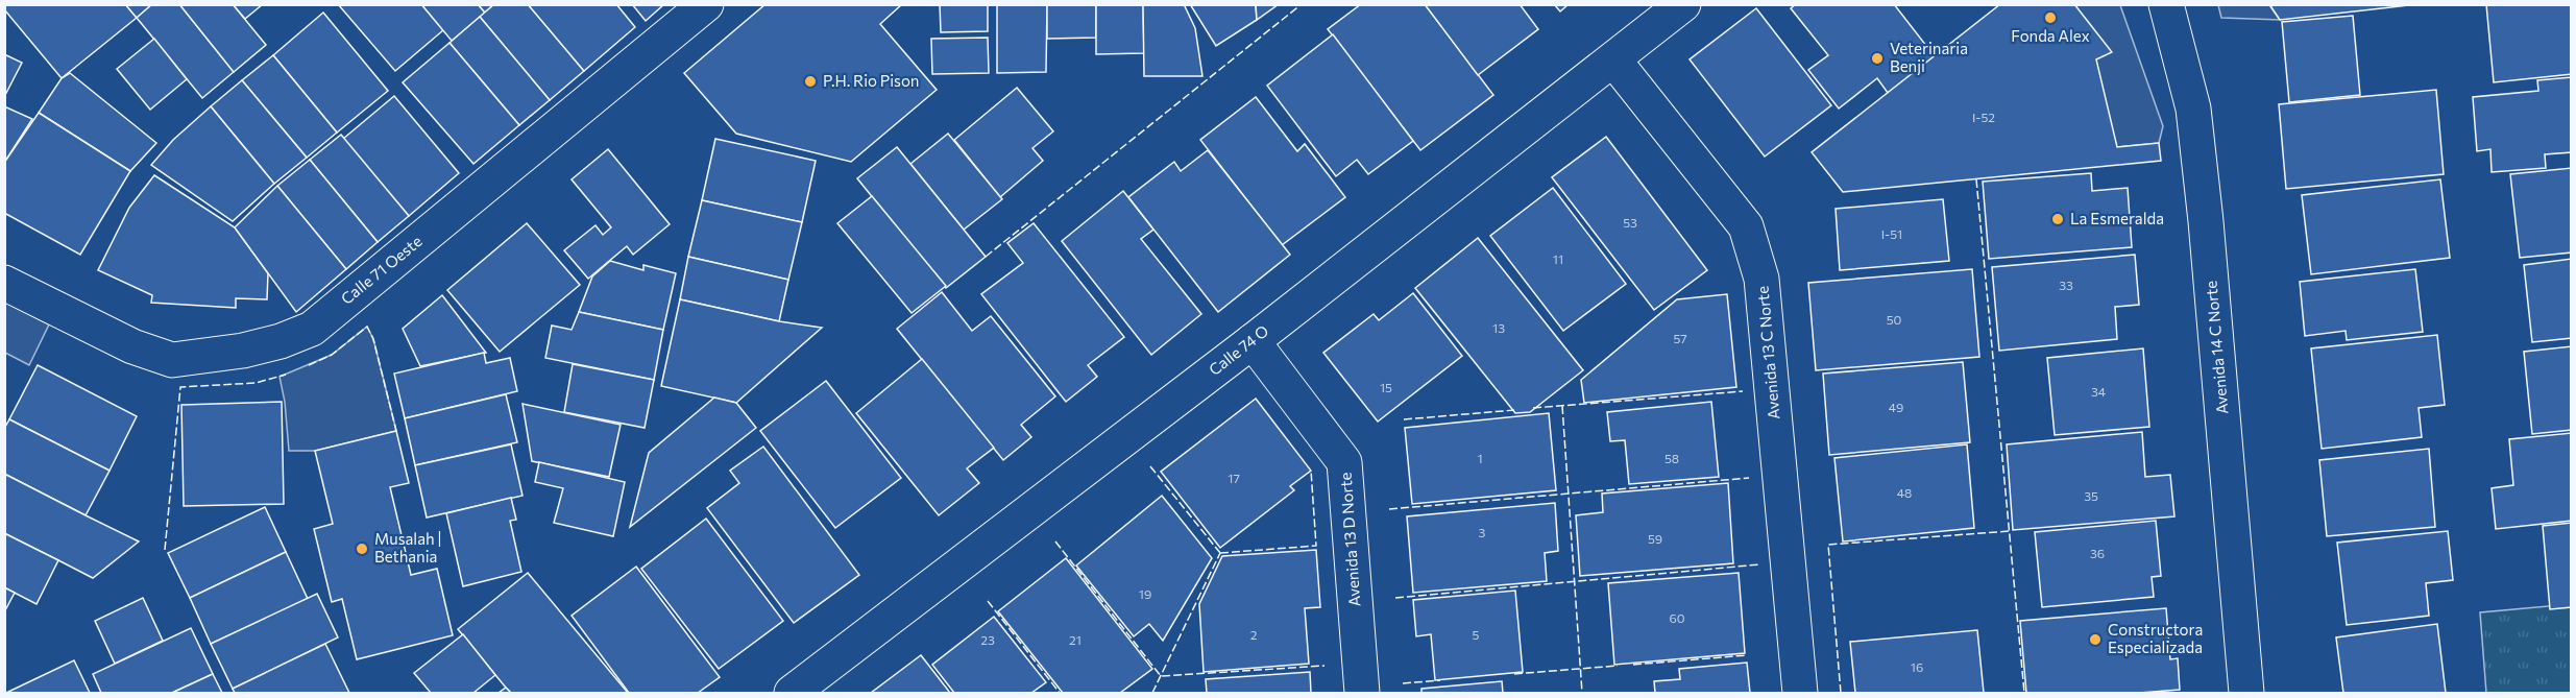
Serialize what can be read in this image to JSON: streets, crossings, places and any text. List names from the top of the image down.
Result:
{
  "streets": {
    "street": [
      "Calle 71 Oeste",
      "Avenida 14 C Norte",
      "Calle 74 O",
      "Avenida 13 C Norte",
      "Avenida 13 D Norte"
    ]
  },
  "crossings": [
    ["Calle 74 O", "Avenida 13 C Norte"],
    ["Calle 74 O", "Avenida 13 D Norte"]
  ],
  "places": [
    "Fonda Alex",
    "Veterinaria Benji",
    "P.H. Rio Pison",
    "La Esmeralda",
    "Musalah | Bethania",
    "Constructora Especializada"
  ],
  "house_numbers": [
    "I-52",
    "53",
    "I-51",
    "11",
    "33",
    "50",
    "13",
    "57",
    "15",
    "34",
    "49",
    "1",
    "58",
    "17",
    "48",
    "35",
    "3",
    "59",
    "36",
    "19",
    "60",
    "2",
    "5",
    "23",
    "21",
    "16"
  ]
}
